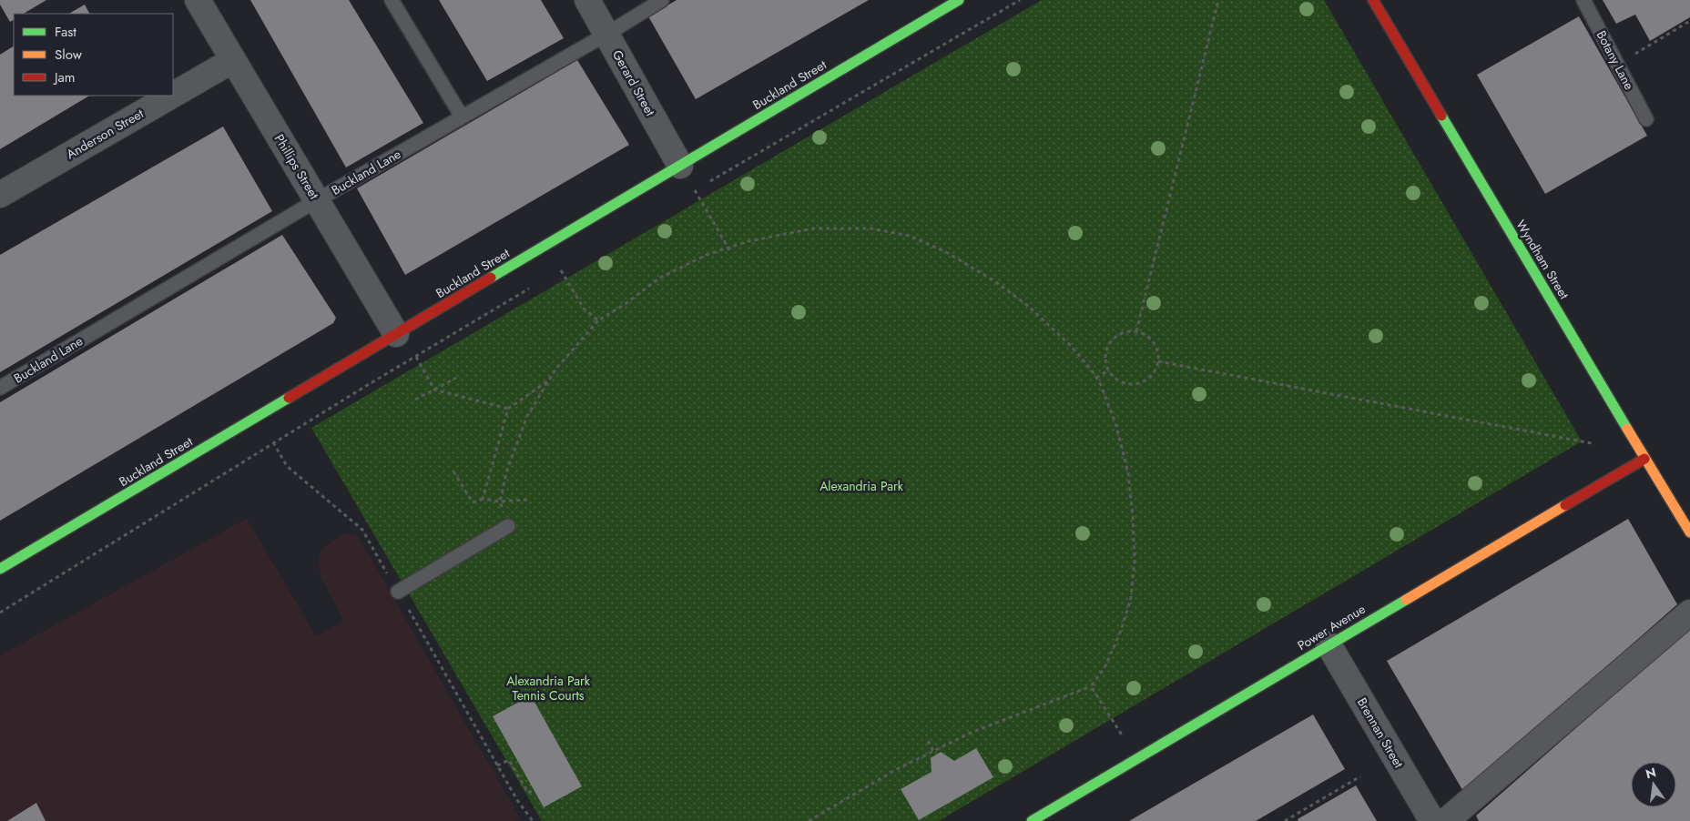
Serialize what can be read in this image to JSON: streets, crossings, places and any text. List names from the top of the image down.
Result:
{
  "streets": {
    "street": [
      "Gerard Street",
      "Buckland Street",
      "Anderson Street",
      "Phillips Street",
      "Wyndham Street",
      "Power Avenue",
      "Brennan Street"
    ],
    "lane": ["Botany Lane", "Buckland Lane"]
  },
  "crossings": [
    ["Gerard Street", "Buckland Street"],
    ["Gerard Street", "Buckland Lane"],
    ["Buckland Street", "Phillips Street"],
    ["Anderson Street", "Phillips Street"],
    ["Phillips Street", "Buckland Lane"],
    ["Wyndham Street", "Power Avenue"],
    ["Power Avenue", "Brennan Street"]
  ],
  "parks": ["Alexandria Park", "Alexandria Park Tennis Courts"],
  "legend": ["Fast", "Slow", "Jam"],
  "north": "top"
}
